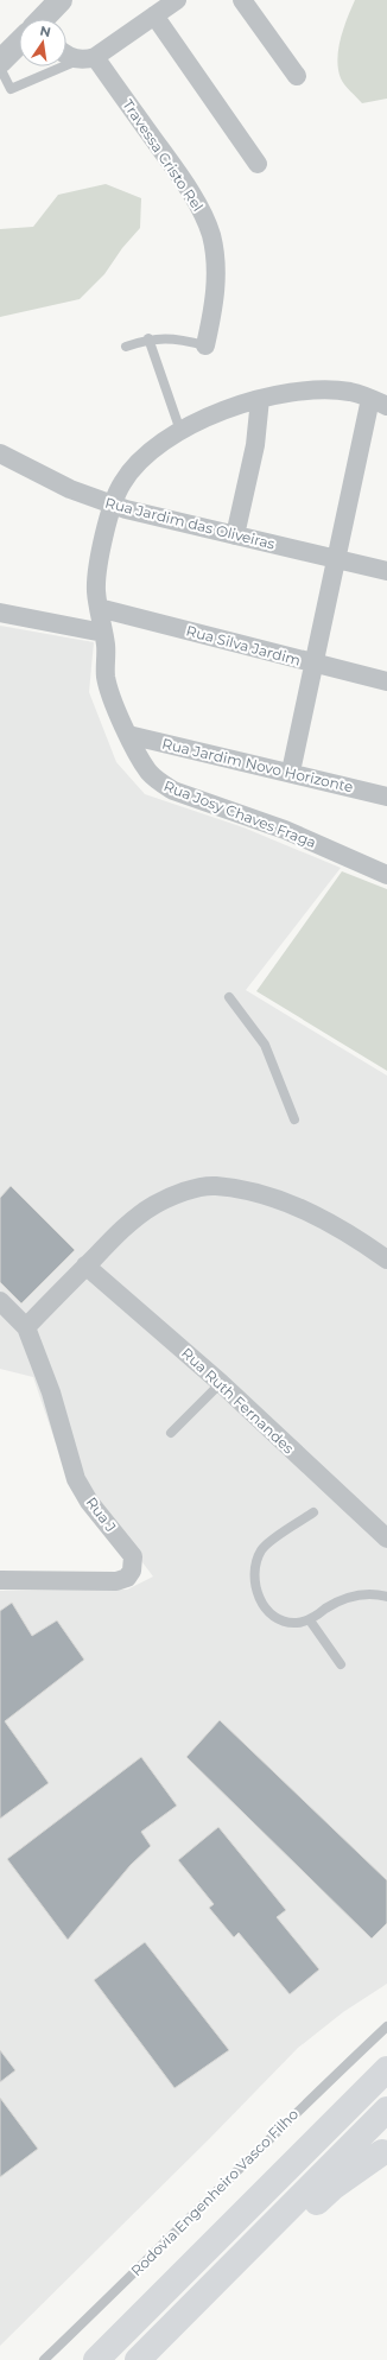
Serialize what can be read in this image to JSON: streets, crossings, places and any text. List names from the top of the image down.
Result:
{
  "streets": {
    "street": [
      "Travessa Cristo Rel",
      "Rua Jardim das Oliveiras",
      "Rua Silva Jardim",
      "Rua Jardim Novo Horizonte",
      "Rua Josy Chaves Fraga",
      "Rua Ruth Fernandes",
      "Rua J"
    ],
    "lane": ["Rodovia Engenheiro Vasco Filho"]
  },
  "crossings": [
    ["Rua Jardim das Oliveiras", "Rua Josy Chaves Fraga"],
    ["Rua Silva Jardim", "Rua Josy Chaves Fraga"],
    ["Rua Jardim Novo Horizonte", "Rua Josy Chaves Fraga"]
  ],
  "north": "top"
}
